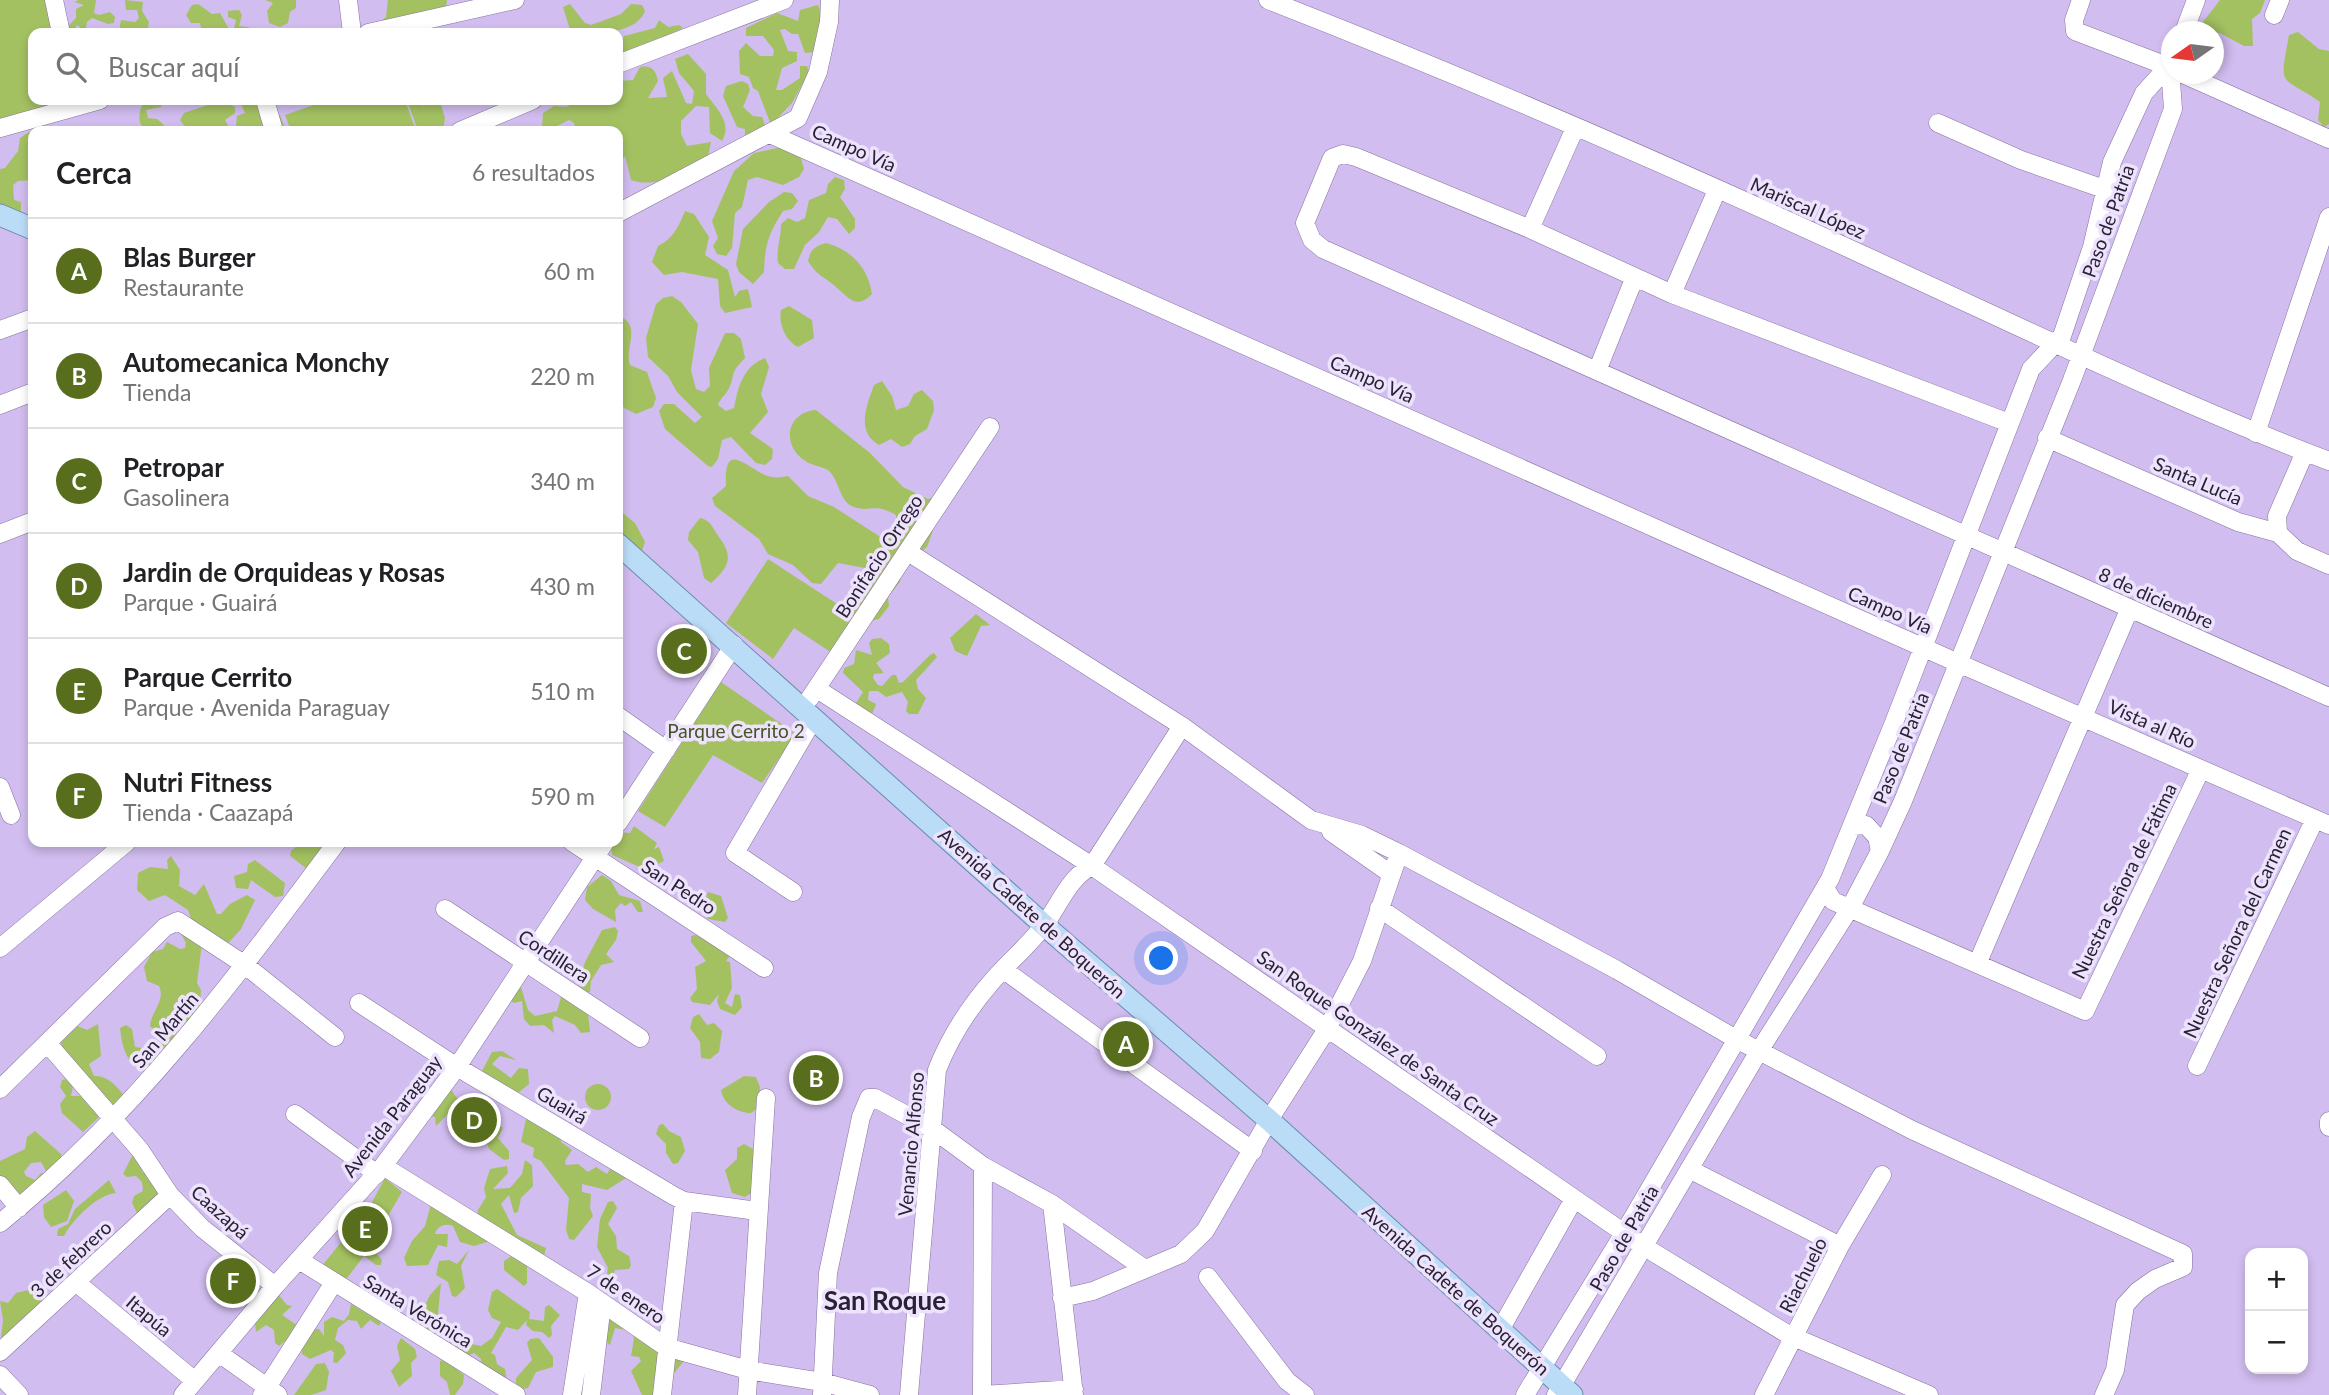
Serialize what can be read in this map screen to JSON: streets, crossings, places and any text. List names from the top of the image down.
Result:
{
  "streets": {
    "main road": ["Avenida Cadete de Boquerón"],
    "street": [
      "Campo Vía",
      "Mariscal López",
      "Paso de Patria",
      "Santa Lucía",
      "Bonifacio Orrego",
      "8 de diciembre",
      "Vista al Río",
      "Nuestra Señora de Fátima",
      "San Pedro",
      "Nuestra Señora del Carmen",
      "Cordillera",
      "San Martín",
      "San Roque González de Santa Cruz",
      "Guairá",
      "Avenida Paraguay",
      "Venancio Alfonso",
      "Caazapá",
      "3 de febrero",
      "Riachuelo",
      "7 de enero",
      "Santa Verónica",
      "Itapúa"
    ]
  },
  "crossings": [
    ["Campo Vía", "Paso de Patria"],
    ["Campo Vía", "Vista al Río"],
    ["Mariscal López", "Paso de Patria"],
    ["Paso de Patria", "Santa Lucía"],
    ["Paso de Patria", "8 de diciembre"],
    ["Paso de Patria", "Vista al Río"],
    ["Paso de Patria", "Avenida Cadete de Boquerón"],
    ["Paso de Patria", "San Roque González de Santa Cruz"],
    ["Bonifacio Orrego", "Avenida Cadete de Boquerón"],
    ["Bonifacio Orrego", "San Roque González de Santa Cruz"],
    ["Vista al Río", "Nuestra Señora de Fátima"],
    ["Vista al Río", "Nuestra Señora del Carmen"],
    ["San Pedro", "Avenida Paraguay"],
    ["Avenida Cadete de Boquerón", "Venancio Alfonso"],
    ["Cordillera", "Avenida Paraguay"],
    ["San Martín", "Caazapá"],
    ["San Roque González de Santa Cruz", "Venancio Alfonso"],
    ["San Roque González de Santa Cruz", "Riachuelo"],
    ["Guairá", "Avenida Paraguay"],
    ["Avenida Paraguay", "Caazapá"],
    ["Avenida Paraguay", "7 de enero"],
    ["Avenida Paraguay", "Santa Verónica"],
    ["Avenida Paraguay", "Itapúa"],
    ["Caazapá", "3 de febrero"],
    ["3 de febrero", "Itapúa"]
  ],
  "districts": ["San Roque"],
  "parks": ["Parque Cerrito 2"],
  "north": "left",
  "page": {
    "search": "Buscar aquí",
    "heading": ["Cerca", "6 resultados"],
    "list": [
      {
        "mark": "A",
        "name": "Blas Burger",
        "note": "Restaurante",
        "value": "60 m"
      },
      {
        "mark": "B",
        "name": "Automecanica Monchy",
        "note": "Tienda",
        "value": "220 m"
      },
      {
        "mark": "C",
        "name": "Petropar",
        "note": "Gasolinera",
        "value": "340 m"
      },
      {
        "mark": "D",
        "name": "Jardin de Orquideas y Rosas",
        "note": "Parque · Guairá",
        "value": "430 m"
      },
      {
        "mark": "E",
        "name": "Parque Cerrito",
        "note": "Parque · Avenida Paraguay",
        "value": "510 m"
      },
      {
        "mark": "F",
        "name": "Nutri Fitness",
        "note": "Tienda · Caazapá",
        "value": "590 m"
      }
    ],
    "pins": [
      "C",
      "A",
      "B",
      "D",
      "E",
      "F"
    ],
    "map_buttons": ["+", "−"]
  }
}
